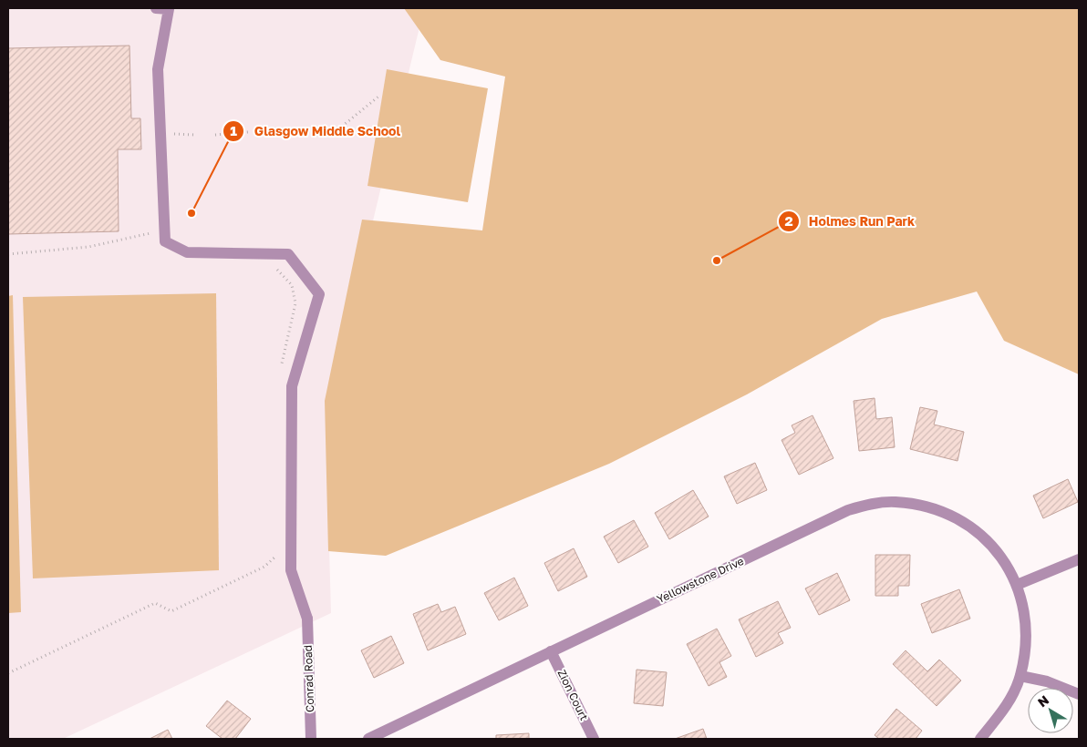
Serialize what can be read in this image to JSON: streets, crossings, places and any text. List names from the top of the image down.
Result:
{
  "streets": {
    "street": ["Yellowstone Drive", "Conrad Road", "Zion Court"]
  },
  "crossings": [
    ["Yellowstone Drive", "Zion Court"]
  ],
  "places": ["Glasgow Middle School", "Holmes Run Park"],
  "north": "top left"
}
